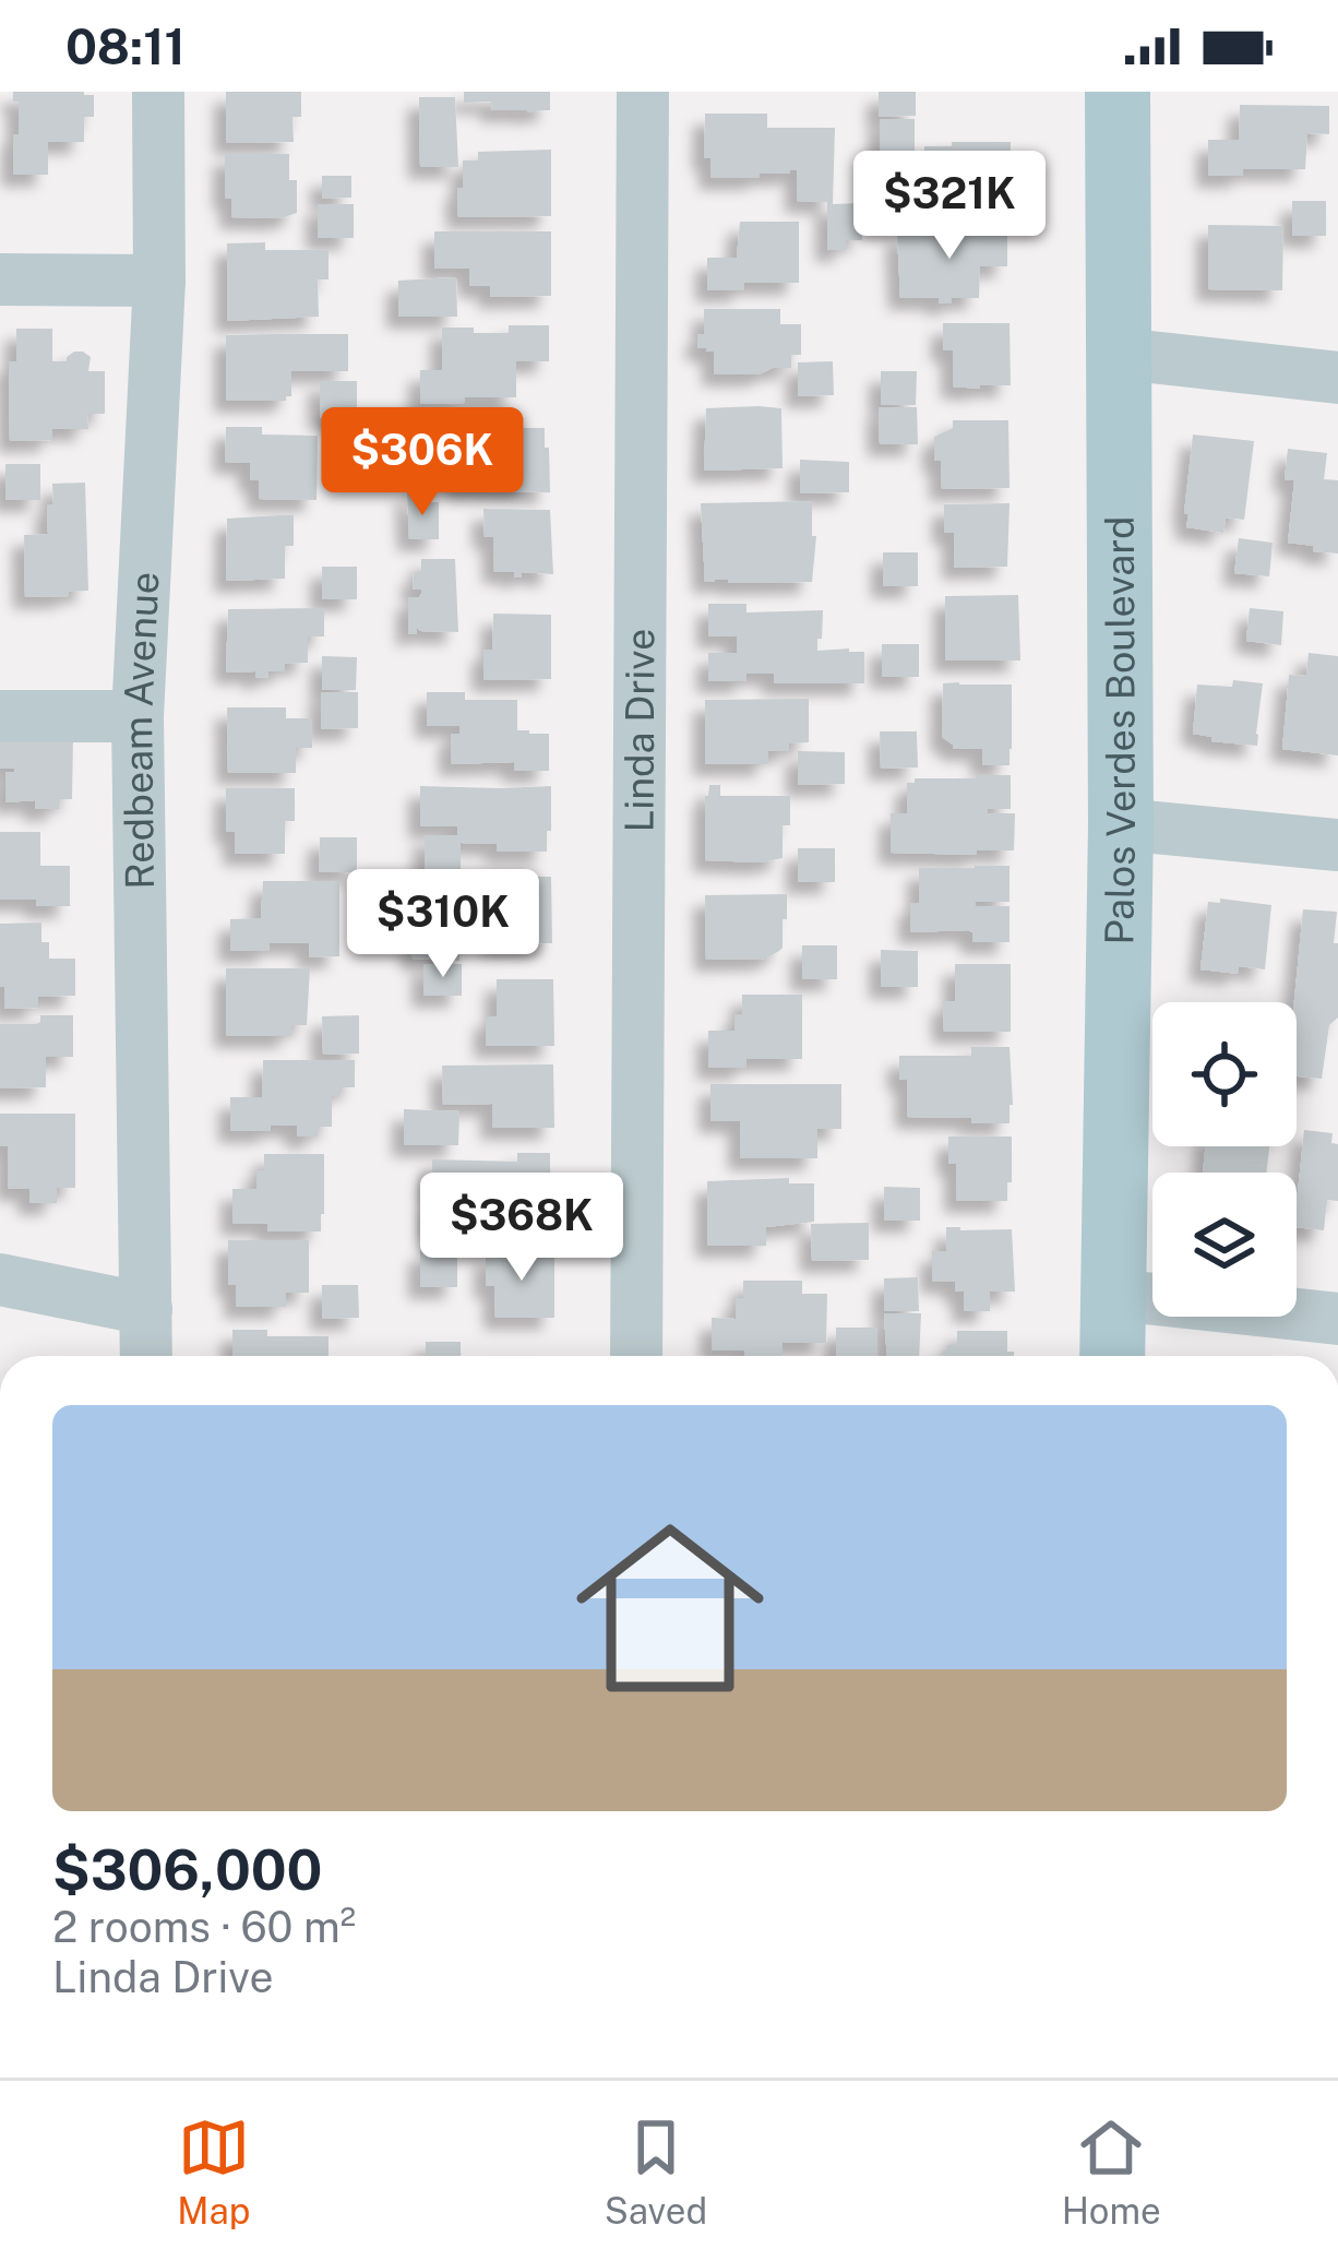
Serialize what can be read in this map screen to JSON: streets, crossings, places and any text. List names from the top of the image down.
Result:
{
  "streets": {
    "main road": ["Palos Verdes Boulevard"],
    "street": ["Redbeam Avenue", "Linda Drive"]
  },
  "page": {
    "status": "08:11",
    "price": [
      "$321K",
      "$306K",
      "$310K",
      "$368K"
    ],
    "list": [
      {
        "name": "$306,000",
        "note": "2 rooms · 60 m² · Linda Drive"
      }
    ],
    "tabs": ["Map", "Saved", "Home"]
  }
}
